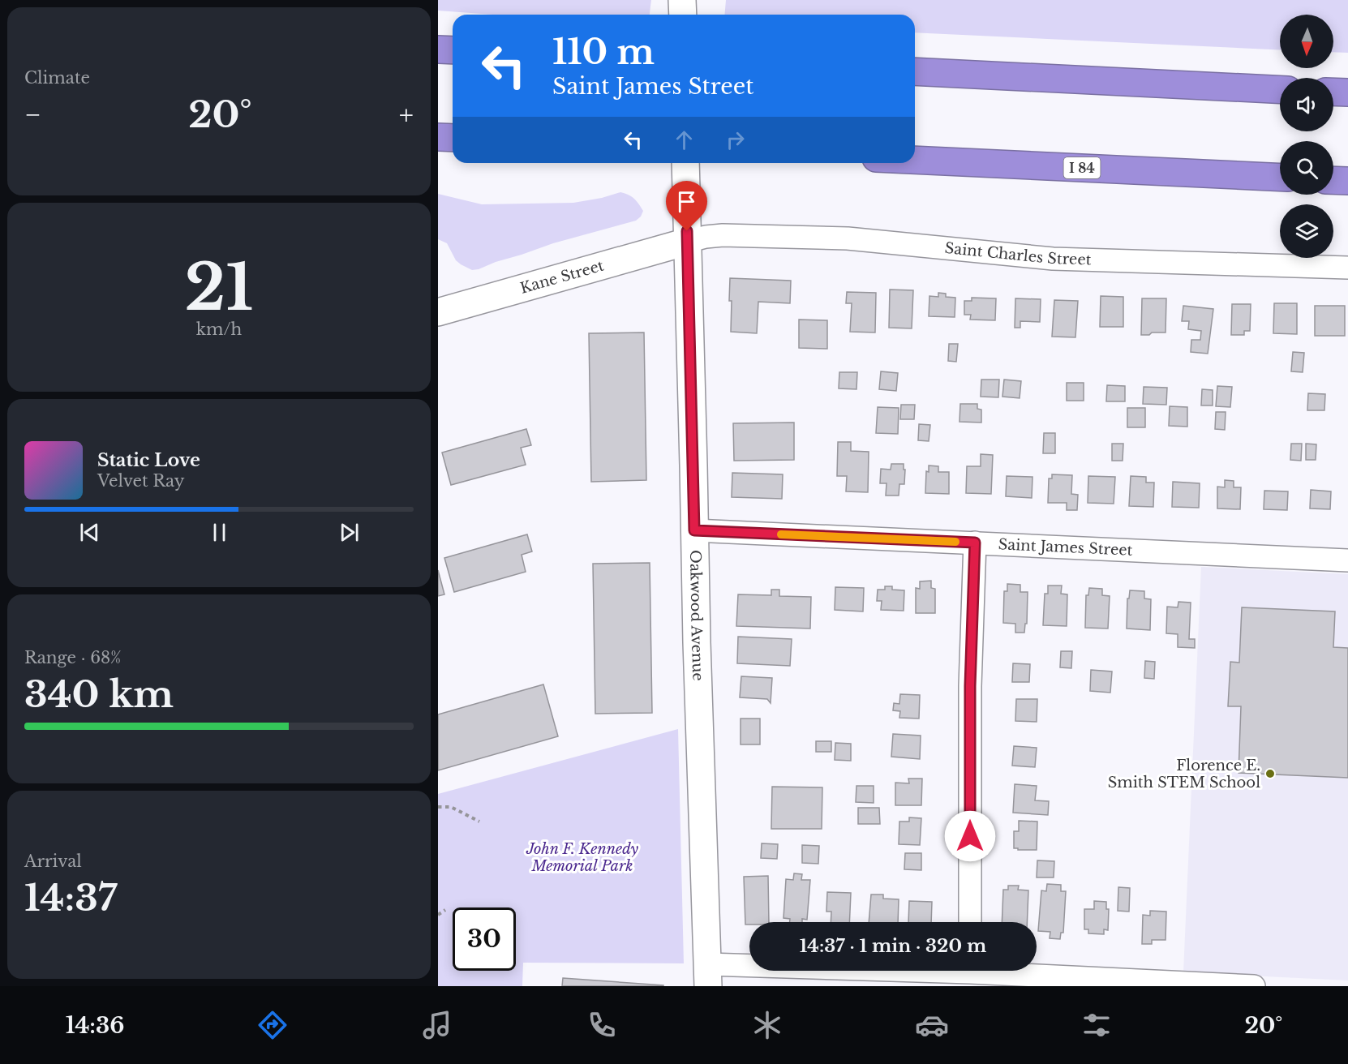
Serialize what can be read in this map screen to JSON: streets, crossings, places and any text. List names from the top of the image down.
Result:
{
  "streets": {
    "highway": ["I 84"],
    "street": [
      "Saint Charles Street",
      "Kane Street",
      "Saint James Street",
      "Oakwood Avenue"
    ]
  },
  "crossings": [
    ["Saint Charles Street", "Kane Street"],
    ["Saint Charles Street", "Oakwood Avenue"],
    ["Kane Street", "Oakwood Avenue"],
    ["Saint James Street", "Oakwood Avenue"]
  ],
  "parks": ["John F. Kennedy Memorial Park"],
  "places": ["Florence E. Smith STEM School"],
  "north": "bottom",
  "page": {
    "tile": [
      "Climate",
      ["21", "km/h"],
      ["Range · 68%", "340 km"],
      ["Arrival", "14:37"]
    ],
    "turn": ["110 m", "Saint James Street"],
    "heat": ["−", "20°", "+"],
    "song": ["Static Love", "Velvet Ray"],
    "limit": "30",
    "trip": "14:37 · 1 min · 320 m",
    "tabs": ["14:36", "20°"]
  }
}
